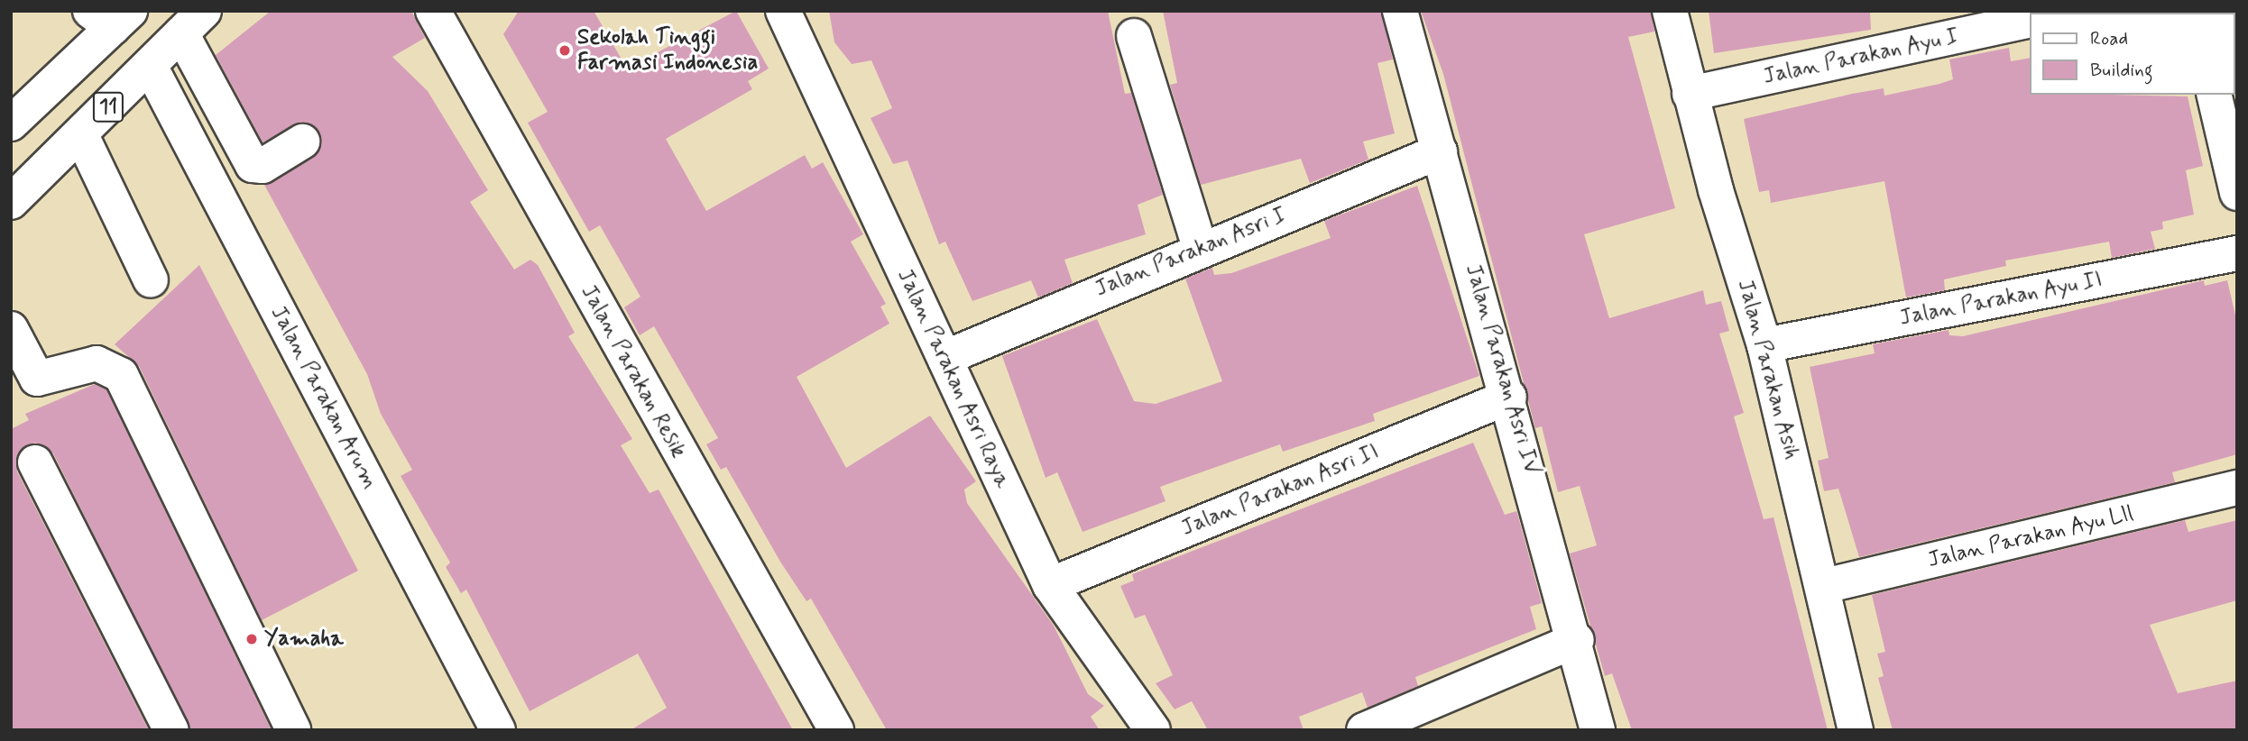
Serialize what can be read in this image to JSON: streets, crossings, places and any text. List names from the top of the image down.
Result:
{
  "streets": {
    "main road": [
      "Jalan Parakan Ayu I",
      "11",
      "Jalan Parakan Asri I",
      "Jalan Parakan Ayu II",
      "Jalan Parakan Asri IV",
      "Jalan Parakan Asih",
      "Jalan Parakan Resik",
      "Jalan Parakan Asri Raya",
      "Jalan Parakan Arum",
      "Jalan Parakan Asri II",
      "Jalan Parakan Ayu Lll"
    ]
  },
  "crossings": [
    ["Jalan Parakan Ayu I", "Jalan Parakan Asih"],
    ["11", "Jalan Parakan Arum"],
    ["Jalan Parakan Asri I", "Jalan Parakan Asri IV"],
    ["Jalan Parakan Asri I", "Jalan Parakan Asri Raya"],
    ["Jalan Parakan Ayu II", "Jalan Parakan Asih"],
    ["Jalan Parakan Asri IV", "Jalan Parakan Asri II"],
    ["Jalan Parakan Asih", "Jalan Parakan Ayu Lll"],
    ["Jalan Parakan Asri Raya", "Jalan Parakan Asri II"]
  ],
  "places": ["Sekolah Tinggi Farmasi Indonesia", "Yamaha"],
  "legend": ["Road", "Building"]
}
